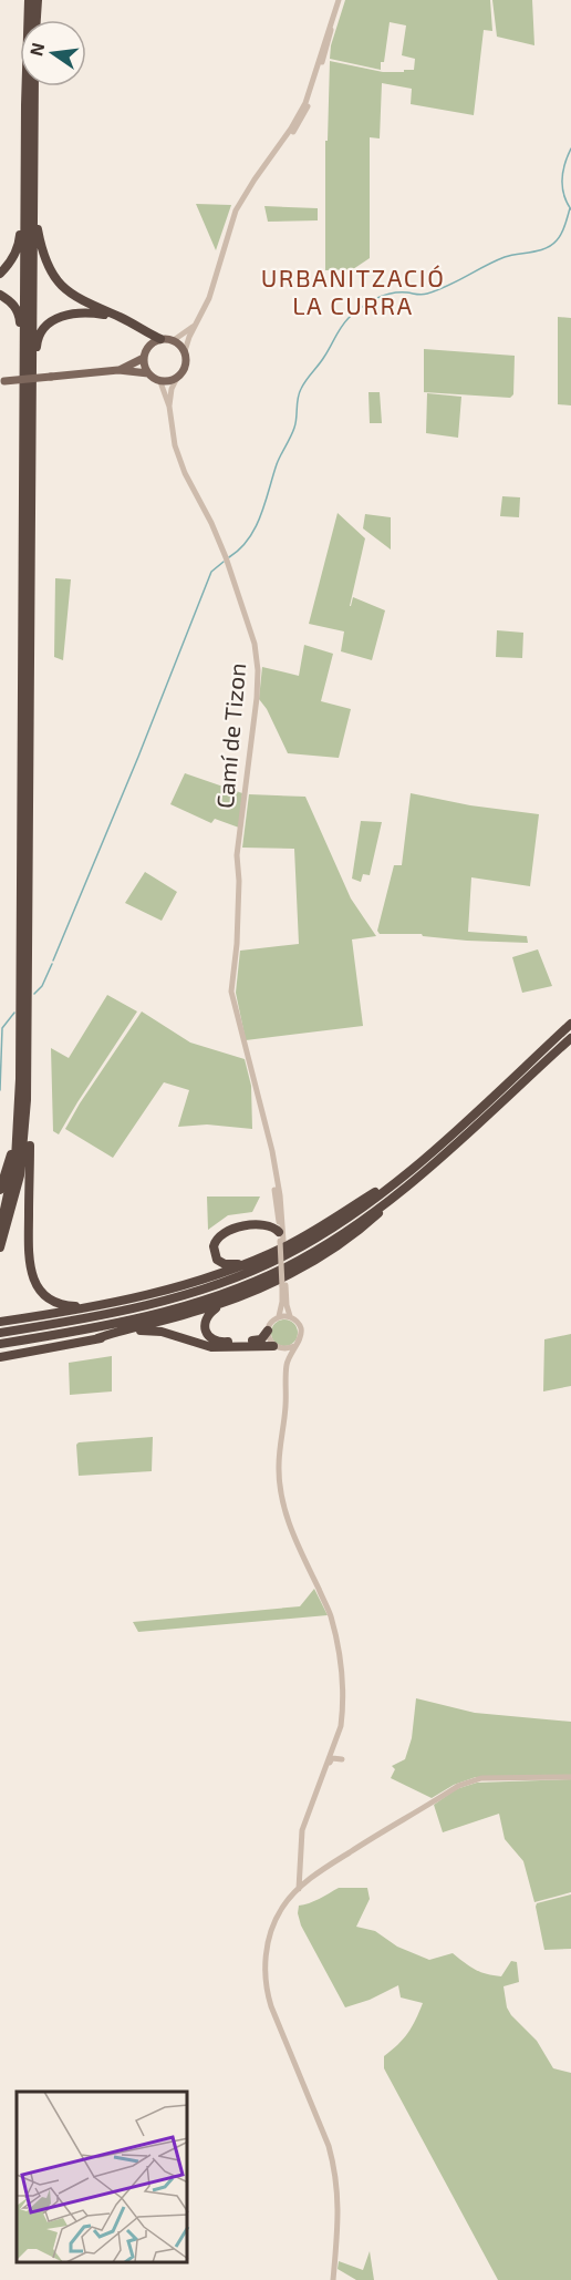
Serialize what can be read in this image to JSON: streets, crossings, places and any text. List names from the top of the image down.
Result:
{
  "streets": {
    "street": ["Camí de Tizon"]
  },
  "districts": ["URBANITZACIÓ LA CURRA"],
  "north": "left"
}
